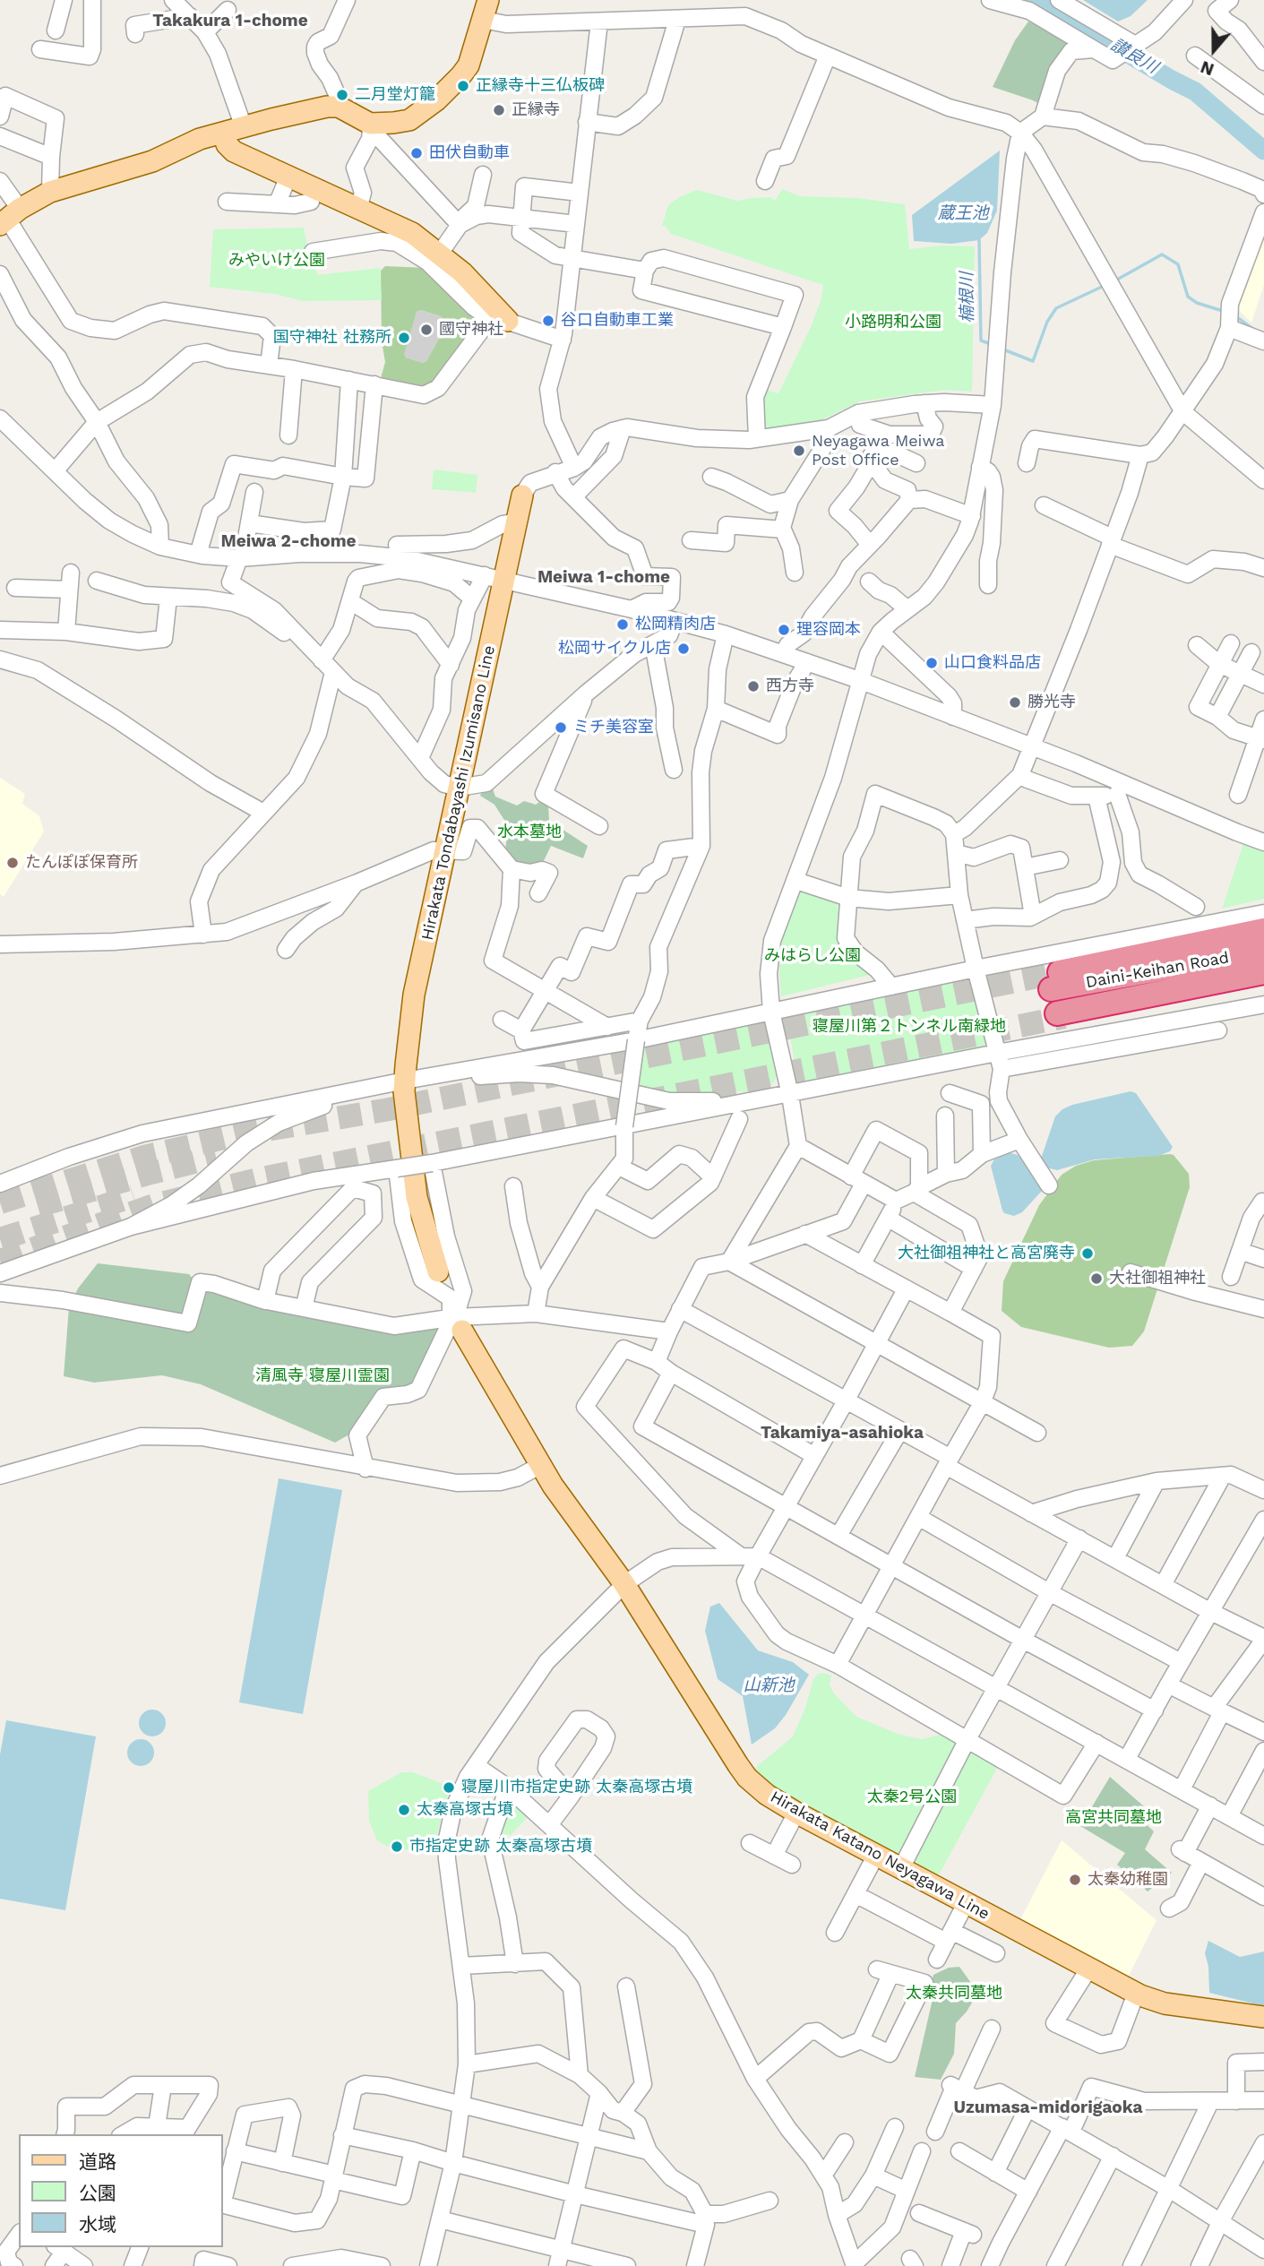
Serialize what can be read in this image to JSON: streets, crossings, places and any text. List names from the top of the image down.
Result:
{
  "streets": {
    "highway": ["Daini-Keihan Road"],
    "main road": ["Hirakata Tondabayashi Izumisano Line", "Hirakata Katano Neyagawa Line"]
  },
  "districts": [
    "Takakura 1-chome",
    "Meiwa 2-chome",
    "Meiwa 1-chome",
    "Takamiya-asahioka",
    "Uzumasa-midorigaoka"
  ],
  "water": [
    "讃良川",
    "蔵王池",
    "楠根川",
    "山新池"
  ],
  "parks": [
    "みやいけ公園",
    "小路明和公園",
    "水本墓地",
    "みはらし公園",
    "寝屋川第２トンネル南緑地",
    "清風寺 寝屋川霊園",
    "太秦2号公園",
    "高宮共同墓地",
    "太秦共同墓地"
  ],
  "places": [
    "正縁寺十三仏板碑",
    "二月堂灯籠",
    "正縁寺",
    "田伏自動車",
    "谷口自動車工業",
    "國守神社",
    "国守神社 社務所",
    "Neyagawa Meiwa Post Office",
    "松岡精肉店",
    "理容岡本",
    "松岡サイクル店",
    "山口食料品店",
    "西方寺",
    "勝光寺",
    "ミチ美容室",
    "たんぽぽ保育所",
    "大社御祖神社と高宮廃寺",
    "大社御祖神社",
    "寝屋川市指定史跡 太秦高塚古墳",
    "太秦高塚古墳",
    "市指定史跡 太秦高塚古墳",
    "太秦幼稚園"
  ],
  "legend": ["道路", "公園", "水域"],
  "north": "bottom"
}
